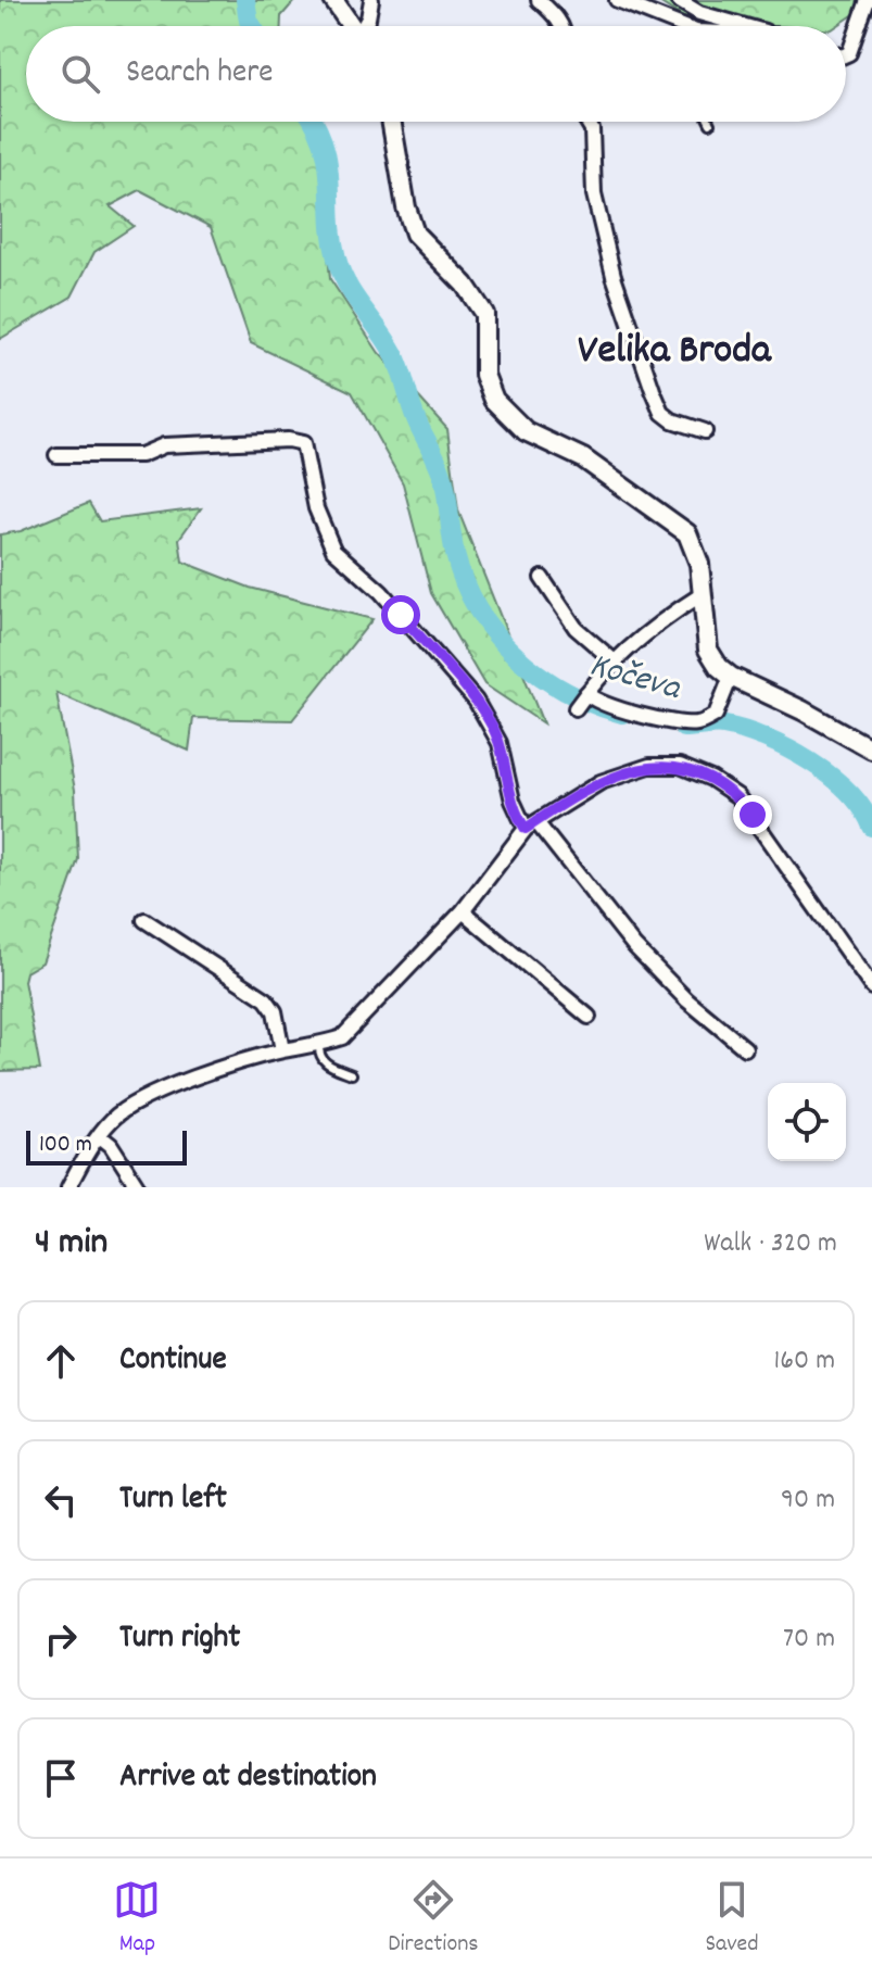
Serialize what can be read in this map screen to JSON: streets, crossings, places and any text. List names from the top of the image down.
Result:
{
  "districts": ["Velika Broda"],
  "water": ["Kočeva"],
  "scale_bar": "100 m",
  "page": {
    "search": "Search here",
    "scale": "100 m",
    "heading": ["4 min", "Walk · 320 m"],
    "list": [
      ["Continue", "160 m"],
      ["Turn left", "90 m"],
      ["Turn right", "70 m"],
      "Arrive at destination"
    ],
    "nav": ["Map", "Directions", "Saved"]
  }
}
